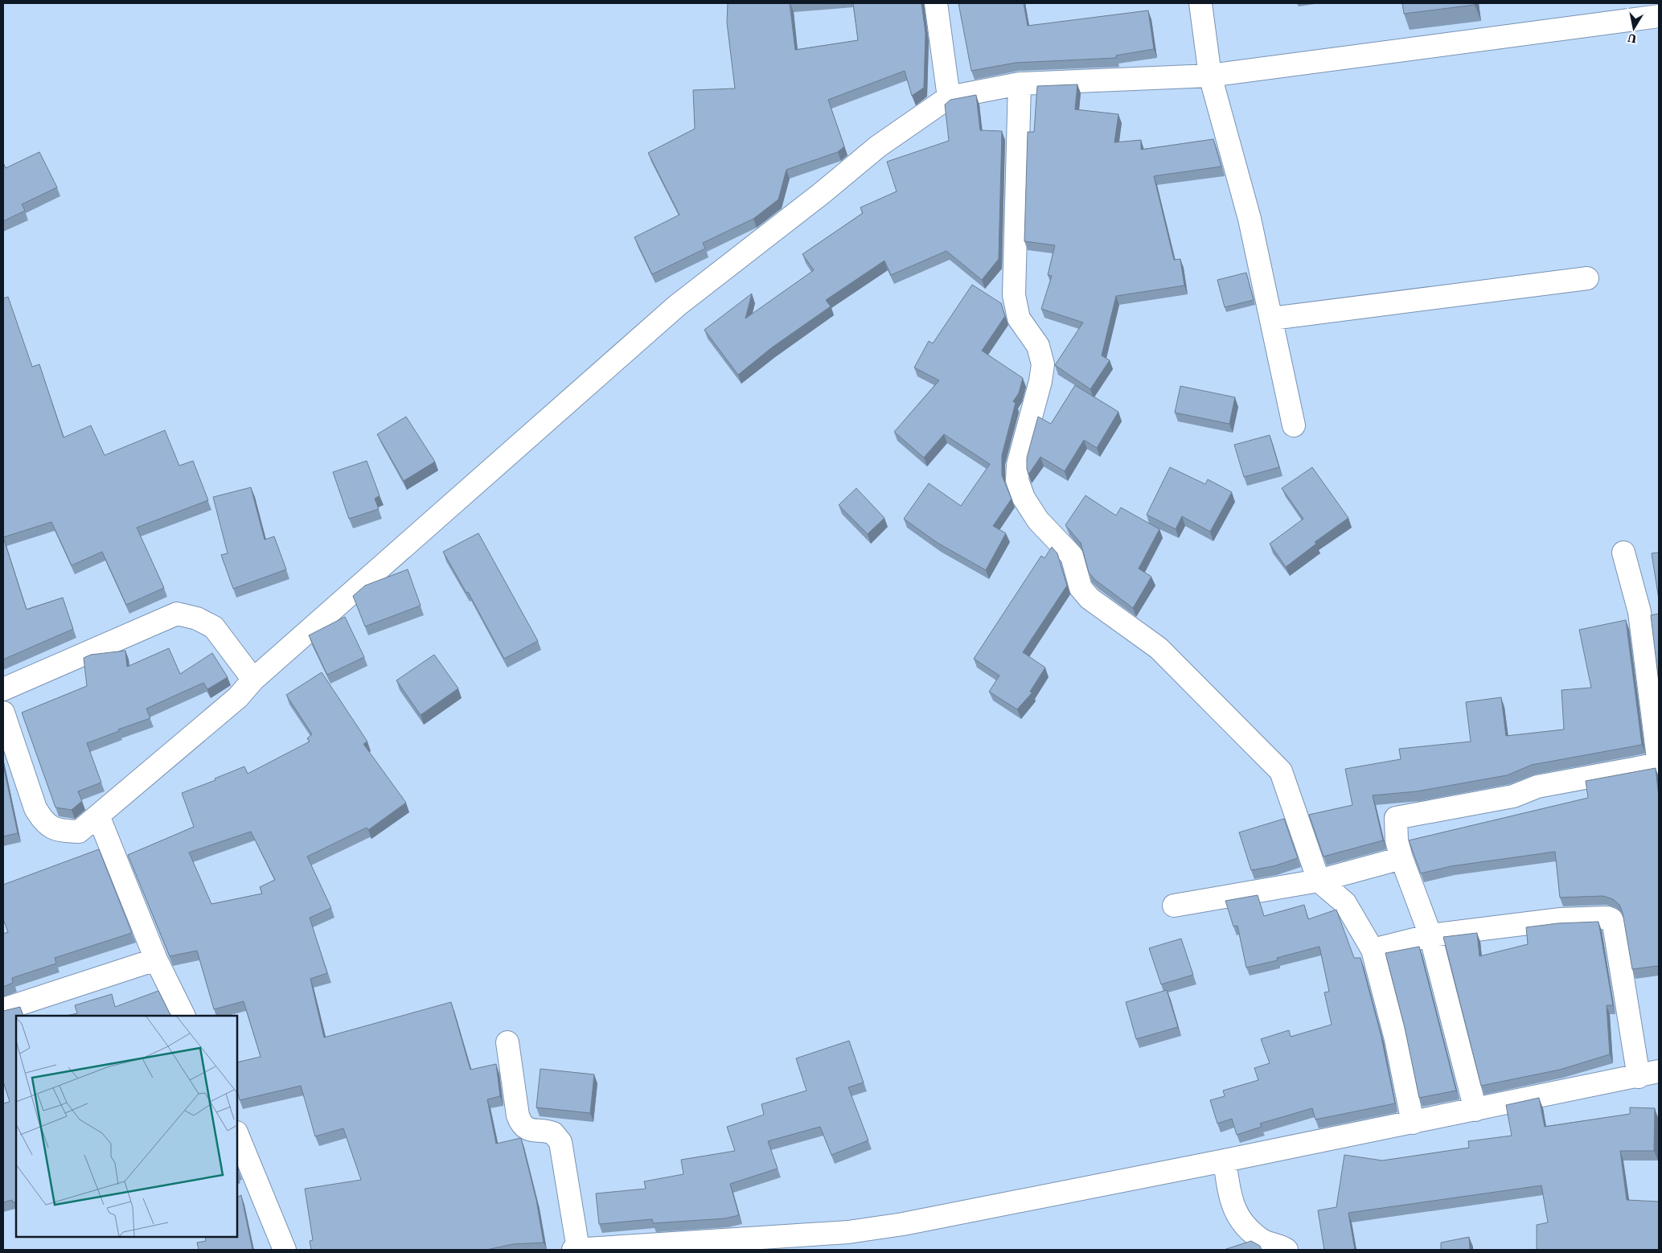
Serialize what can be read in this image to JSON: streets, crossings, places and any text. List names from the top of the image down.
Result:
{
  "north": "bottom"
}
